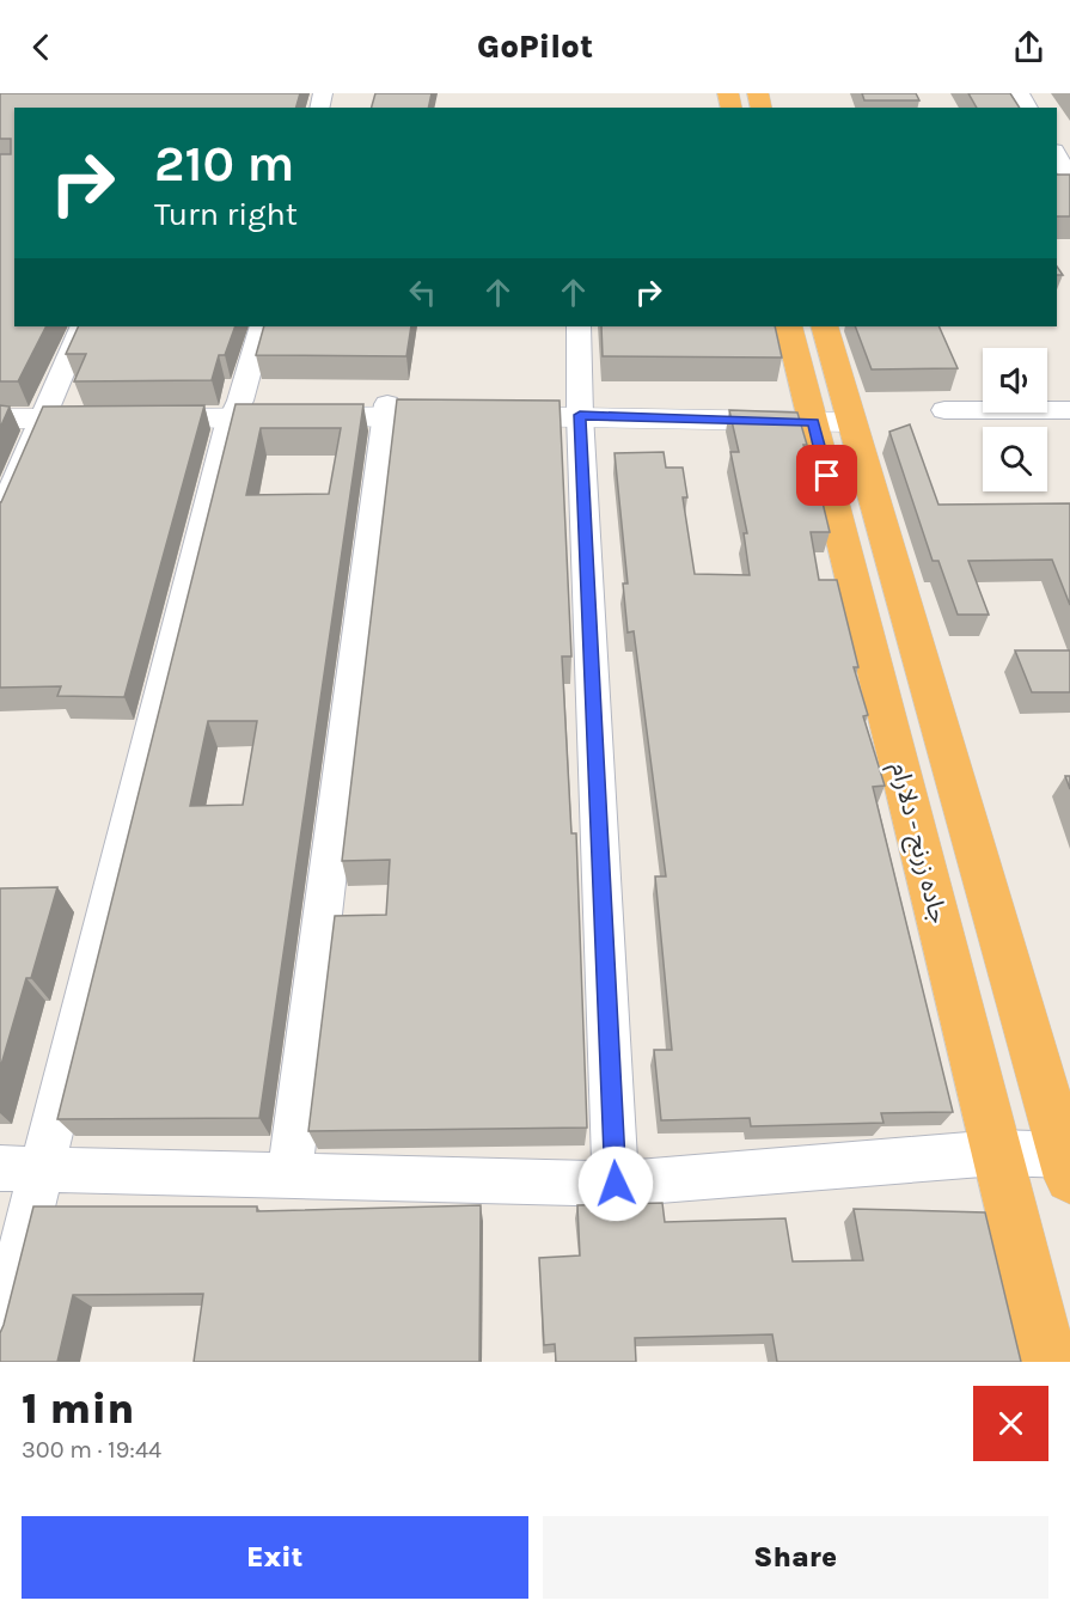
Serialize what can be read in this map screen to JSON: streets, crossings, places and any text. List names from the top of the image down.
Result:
{
  "streets": {
    "highway": ["جاده زرنج - دلارام"]
  },
  "page": {
    "header": "GoPilot",
    "turn": ["210 m", "Turn right"],
    "heading": ["1 min", "300 m · 19:44"],
    "buttons": ["Exit", "Share"]
  }
}
